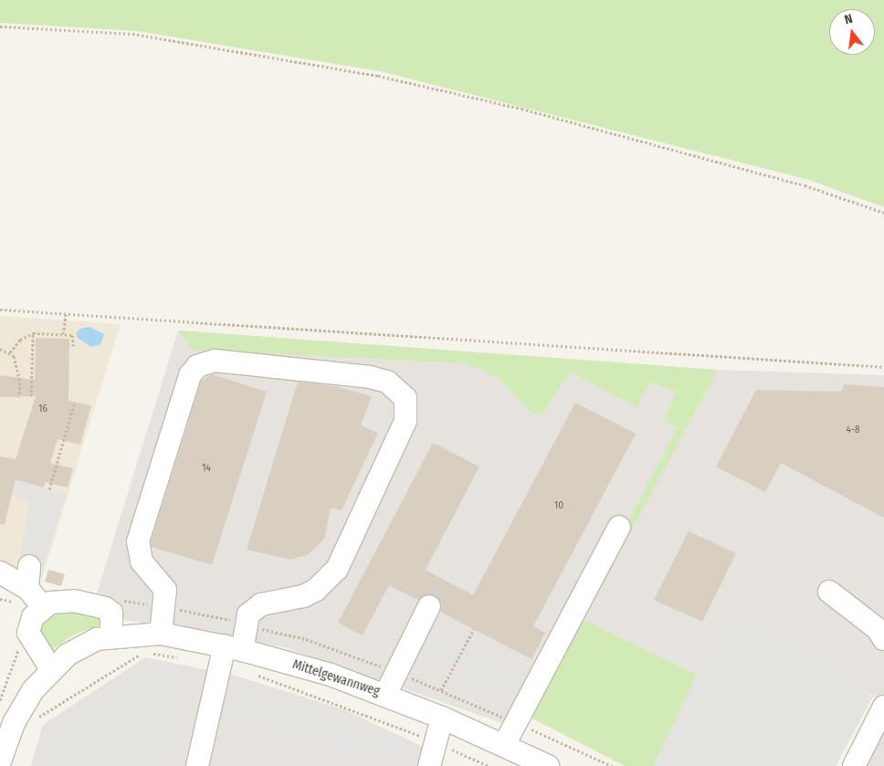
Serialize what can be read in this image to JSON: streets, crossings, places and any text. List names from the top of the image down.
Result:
{
  "streets": {
    "street": ["Mittelgewannweg"]
  },
  "house_numbers": [
    "16",
    "4-8",
    "14",
    "10"
  ],
  "north": "top"
}
